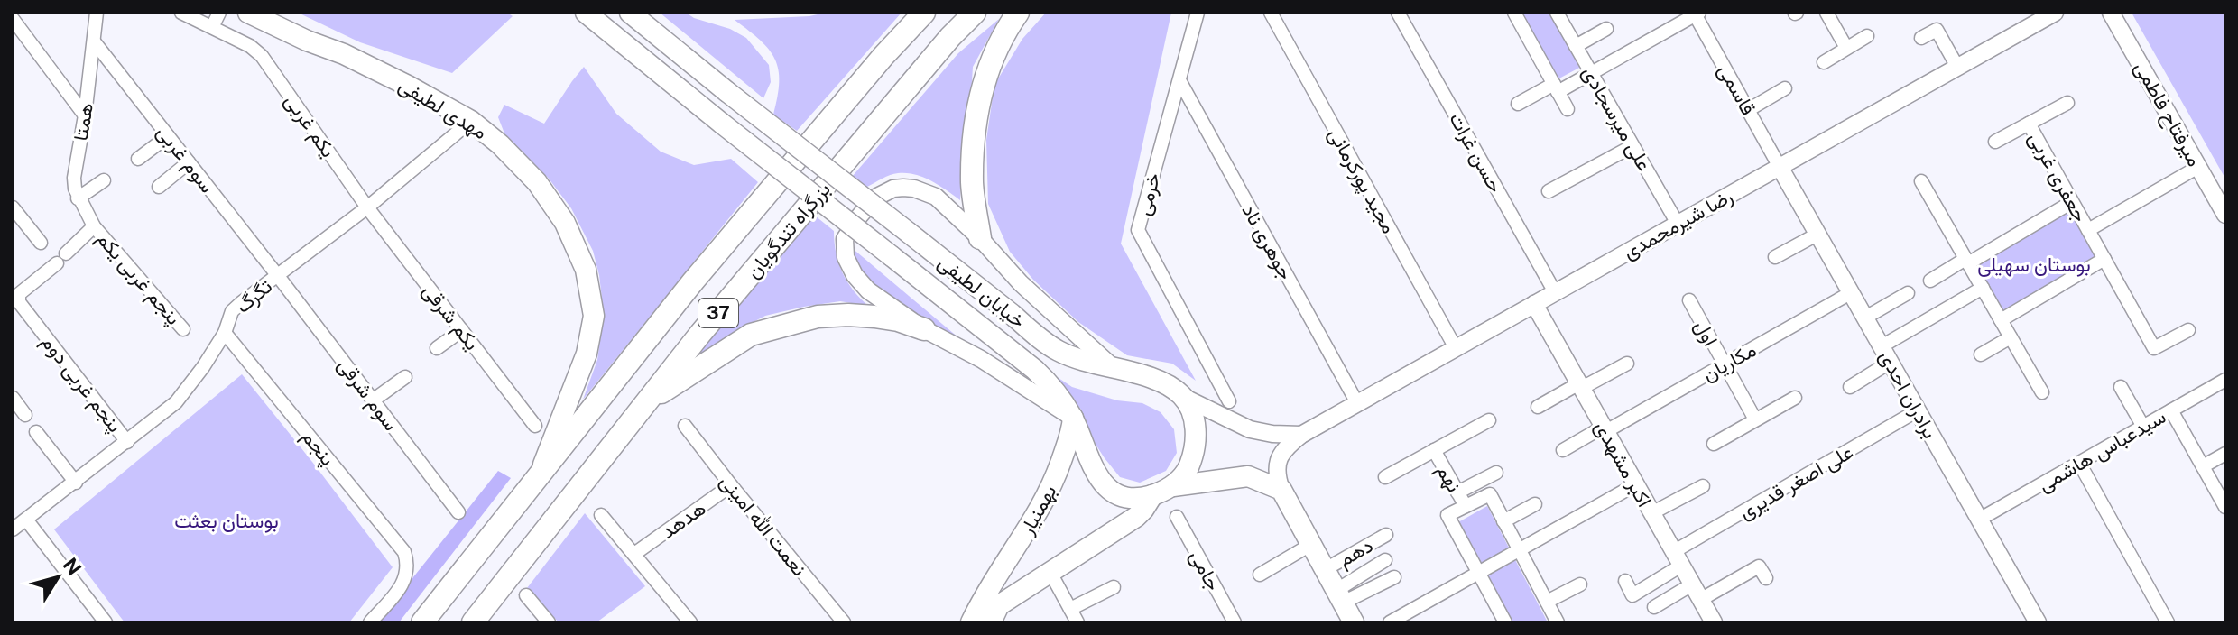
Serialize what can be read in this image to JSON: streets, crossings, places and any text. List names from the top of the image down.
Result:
{
  "streets": {
    "highway": ["بزرگراه تندگویان", "37"],
    "main road": ["مهدی لطیفی", "خیابان لطیفی", "بهمنیار"],
    "street": [
      "قاسمی",
      "میرفتاح فاطمی",
      "علی میرسجادی",
      "همتا",
      "یکم غربی",
      "حسن غرات",
      "سوم غربی",
      "جعفری غربی",
      "مجید پورکرمانی",
      "خرمی",
      "رضا شیرمحمدی",
      "جوهری ناد",
      "پنجم غربی یکم",
      "تگرگ",
      "یکم شرقی",
      "اول",
      "مکاریان",
      "پنجم غربی دوم",
      "سوم شرقی",
      "برادران احدی",
      "پنجم",
      "سیدعباس هاشمی",
      "اکبر مشهدی",
      "نهم",
      "علی اصغر قدیری",
      "هدهد",
      "نعمت الله امینی",
      "دهم",
      "جامی"
    ]
  },
  "crossings": [
    ["قاسمی", "رضا شیرمحمدی"],
    ["قاسمی", "برادران احدی"],
    ["مهدی لطیفی", "بزرگراه تندگویان"],
    ["مهدی لطیفی", "تگرگ"],
    ["علی میرسجادی", "رضا شیرمحمدی"],
    ["همتا", "سوم غربی"],
    ["همتا", "پنجم غربی یکم"],
    ["همتا", "پنجم غربی دوم"],
    ["یکم غربی", "تگرگ"],
    ["یکم غربی", "یکم شرقی"],
    ["حسن غرات", "رضا شیرمحمدی"],
    ["سوم غربی", "تگرگ"],
    ["سوم غربی", "سوم شرقی"],
    ["مجید پورکرمانی", "رضا شیرمحمدی"],
    ["خرمی", "جوهری ناد"],
    ["رضا شیرمحمدی", "جوهری ناد"],
    ["رضا شیرمحمدی", "برادران احدی"],
    ["رضا شیرمحمدی", "اکبر مشهدی"],
    ["پنجم غربی یکم", "پنجم غربی دوم"],
    ["خیابان لطیفی", "بهمنیار"],
    ["تگرگ", "یکم شرقی"],
    ["تگرگ", "پنجم غربی دوم"],
    ["تگرگ", "سوم شرقی"],
    ["تگرگ", "پنجم"],
    ["اول", "مکاریان"],
    ["مکاریان", "برادران احدی"],
    ["مکاریان", "اکبر مشهدی"],
    ["برادران احدی", "سیدعباس هاشمی"],
    ["برادران احدی", "علی اصغر قدیری"],
    ["اکبر مشهدی", "علی اصغر قدیری"],
    ["هدهد", "نعمت الله امینی"]
  ],
  "parks": ["بوستان سهیلی", "بوستان بعثت"],
  "north": "top right"
}
